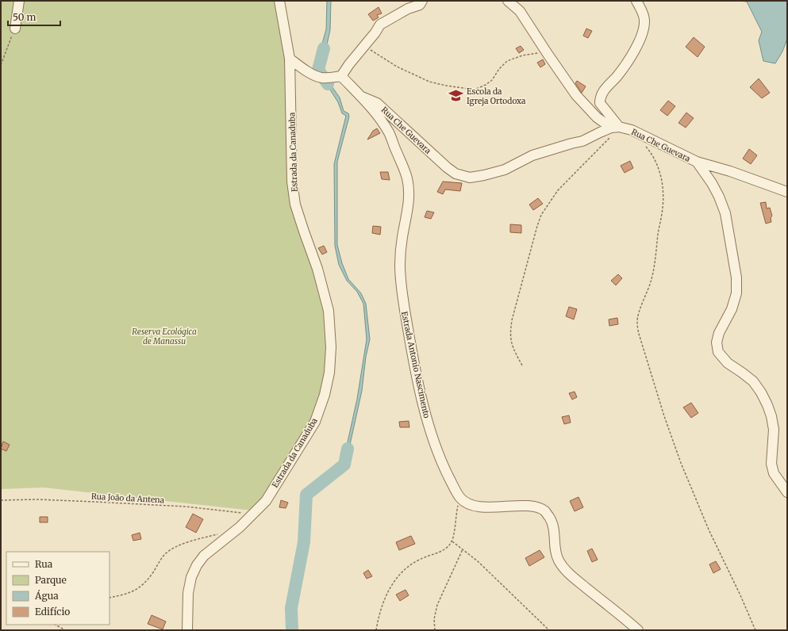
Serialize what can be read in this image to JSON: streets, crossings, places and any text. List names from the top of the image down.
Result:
{
  "streets": {
    "street": ["Rua Che Guevara", "Estrada da Canaduba", "Estrada Antonio Nascimento"],
    "path": ["Rua João da Antena"]
  },
  "crossings": [
    ["Rua Che Guevara", "Estrada Antonio Nascimento"],
    ["Estrada da Canaduba", "Rua João da Antena"]
  ],
  "parks": ["Reserva Ecológica de Manassu"],
  "places": {
    "school or university": ["Escola da Igreja Ortodoxa"]
  },
  "legend": [
    "Rua",
    "Parque",
    "Água",
    "Edifício"
  ],
  "scale_bar": "50 m"
}
